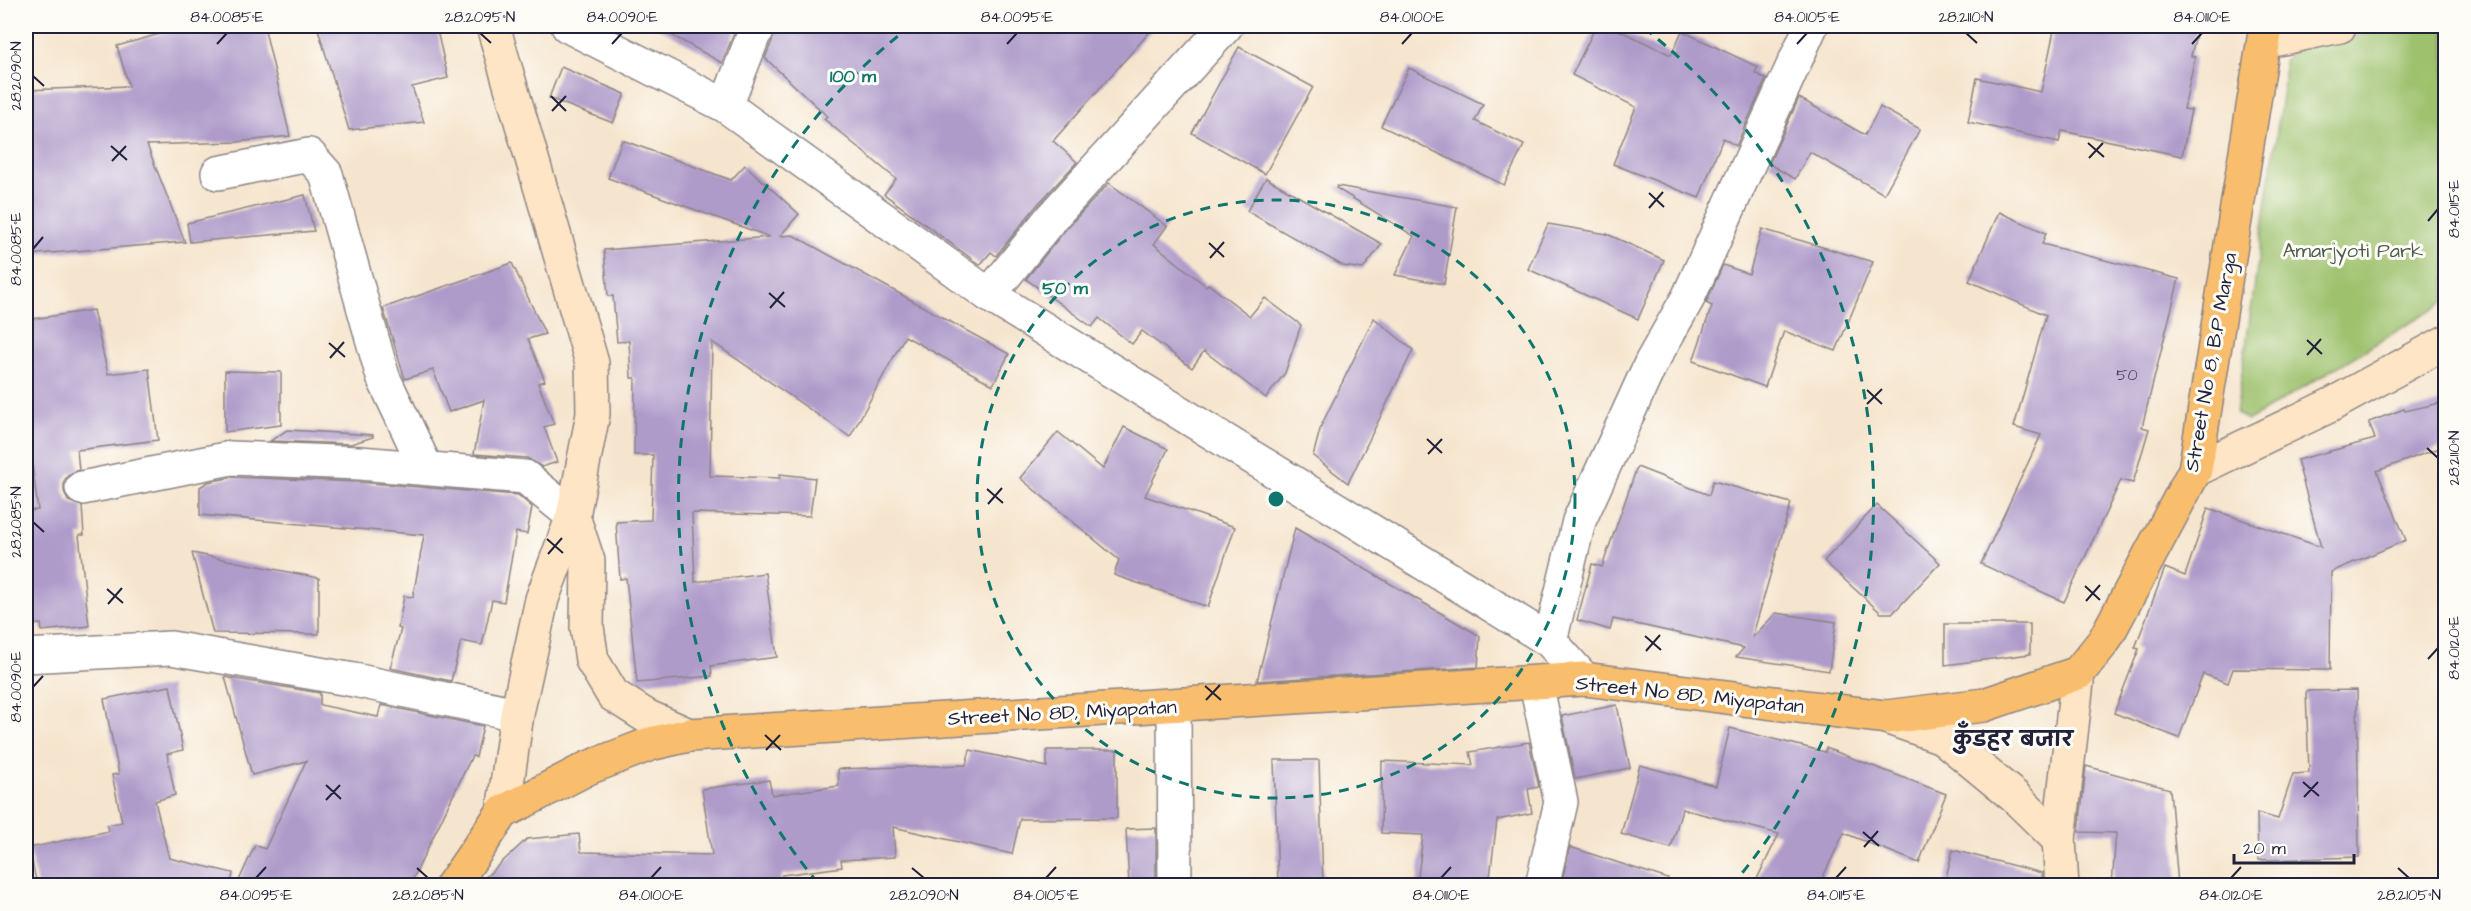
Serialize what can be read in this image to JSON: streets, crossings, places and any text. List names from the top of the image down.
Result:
{
  "streets": {
    "main road": ["Street No 8, B.P Marga", "Street No 8D, Miyapatan"]
  },
  "crossings": [
    ["Street No 8, B.P Marga", "Street No 8D, Miyapatan"]
  ],
  "districts": ["कुँडहर बजार"],
  "parks": ["Amarjyoti Park"],
  "house_numbers": ["50"],
  "scale_bar": "20 m",
  "coordinates": [
    "84.0085°E",
    "28.2095°N",
    "84.0090°E",
    "84.0095°E",
    "84.0100°E",
    "84.0105°E",
    "28.2110°N",
    "84.0110°E",
    "28.2090°N",
    "84.0115°E",
    "28.2085°N",
    "84.0120°E",
    "28.2105°N"
  ],
  "rings": ["100 m", "50 m"]
}
